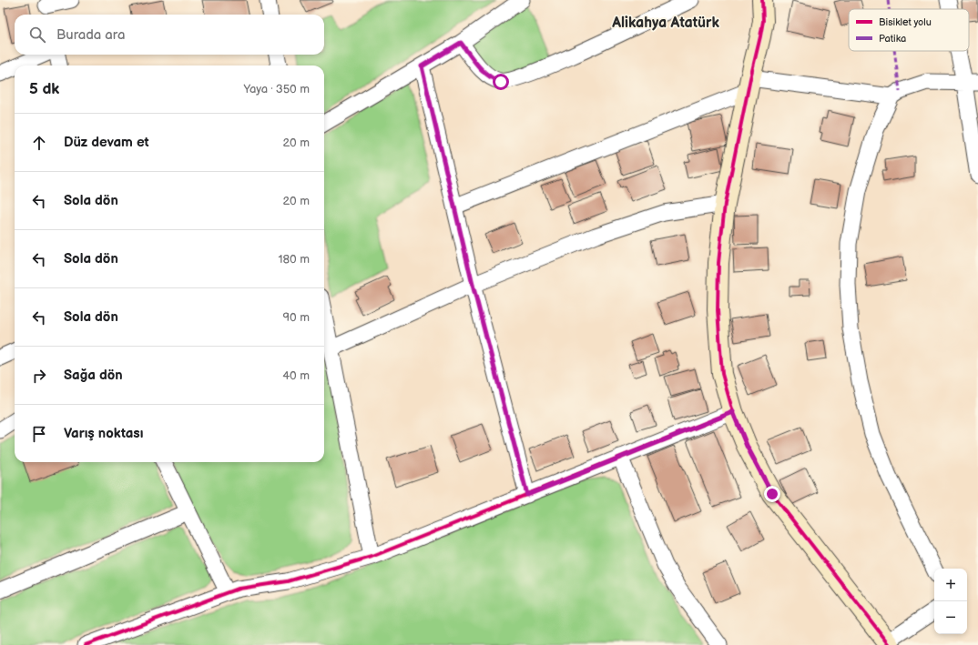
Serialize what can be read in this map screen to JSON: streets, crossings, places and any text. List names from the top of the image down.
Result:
{
  "districts": ["Alikahya Atatürk"],
  "legend": ["Bisiklet yolu", "Patika"],
  "page": {
    "search": "Burada ara",
    "heading": ["5 dk", "Yaya · 350 m"],
    "list": [
      ["Düz devam et", "20 m"],
      ["Sola dön", "20 m"],
      ["Sola dön", "180 m"],
      ["Sola dön", "90 m"],
      ["Sağa dön", "40 m"],
      "Varış noktası"
    ],
    "map_buttons": ["+", "−"]
  }
}
